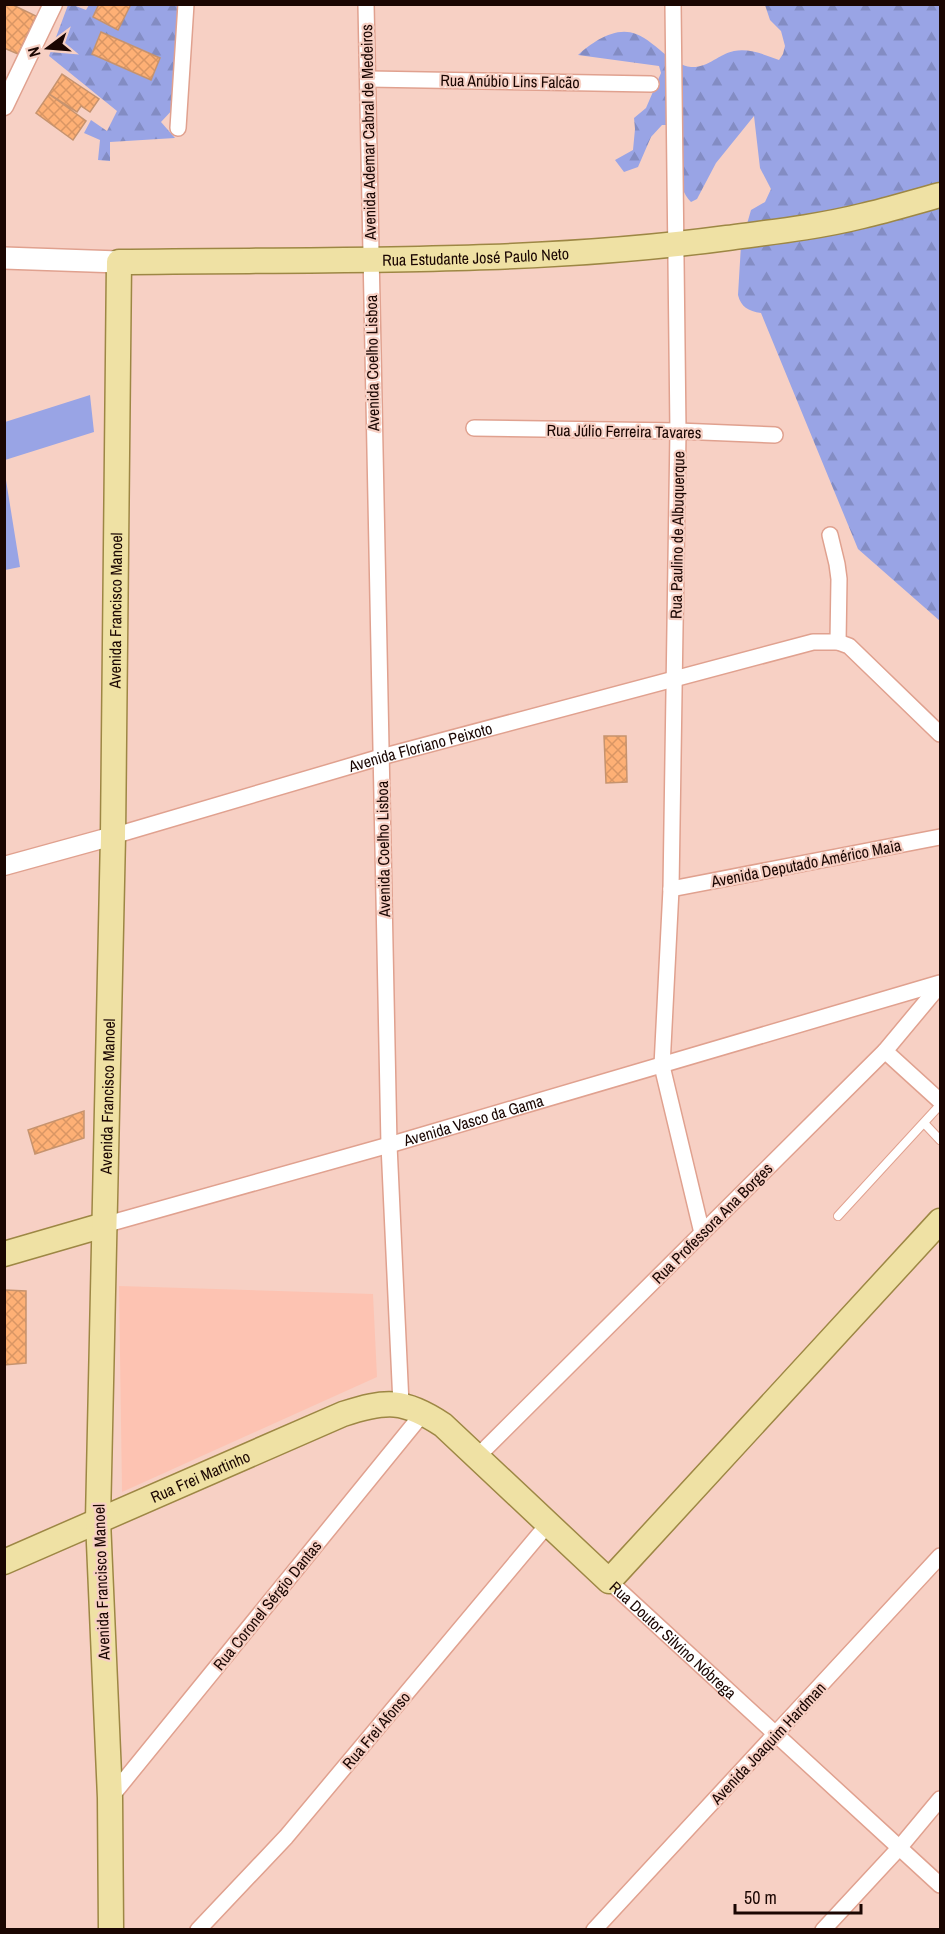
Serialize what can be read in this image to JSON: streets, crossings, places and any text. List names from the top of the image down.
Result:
{
  "streets": {
    "main road": [
      "Rua Estudante José Paulo Neto",
      "Avenida Francisco Manoel",
      "Avenida Vasco da Gama",
      "Rua Frei Martinho",
      "Rua Doutor Silvino Nóbrega"
    ],
    "street": [
      "Rua Anúbio Lins Falcão",
      "Avenida Ademar Cabral de Medeiros",
      "Avenida Coelho Lisboa",
      "Rua Júlio Ferreira Tavares",
      "Rua Paulino de Albuquerque",
      "Avenida Floriano Peixoto",
      "Avenida Deputado Américo Maia",
      "Rua Professora Ana Borges",
      "Rua Coronel Sérgio Dantas",
      "Rua Frei Afonso",
      "Avenida Joaquim Hardman"
    ]
  },
  "crossings": [
    ["Rua Anúbio Lins Falcão", "Avenida Ademar Cabral de Medeiros"],
    ["Avenida Ademar Cabral de Medeiros", "Rua Estudante José Paulo Neto"],
    ["Avenida Ademar Cabral de Medeiros", "Avenida Coelho Lisboa"],
    ["Rua Estudante José Paulo Neto", "Avenida Coelho Lisboa"],
    ["Rua Estudante José Paulo Neto", "Rua Paulino de Albuquerque"],
    ["Rua Estudante José Paulo Neto", "Avenida Francisco Manoel"],
    ["Avenida Coelho Lisboa", "Avenida Floriano Peixoto"],
    ["Avenida Coelho Lisboa", "Avenida Vasco da Gama"],
    ["Avenida Coelho Lisboa", "Rua Frei Martinho"],
    ["Avenida Coelho Lisboa", "Rua Doutor Silvino Nóbrega"],
    ["Rua Júlio Ferreira Tavares", "Rua Paulino de Albuquerque"],
    ["Rua Paulino de Albuquerque", "Avenida Floriano Peixoto"],
    ["Rua Paulino de Albuquerque", "Avenida Deputado Américo Maia"],
    ["Rua Paulino de Albuquerque", "Avenida Vasco da Gama"],
    ["Rua Paulino de Albuquerque", "Rua Professora Ana Borges"],
    ["Avenida Francisco Manoel", "Avenida Floriano Peixoto"],
    ["Avenida Francisco Manoel", "Avenida Vasco da Gama"],
    ["Avenida Francisco Manoel", "Rua Frei Martinho"],
    ["Avenida Francisco Manoel", "Rua Coronel Sérgio Dantas"],
    ["Avenida Vasco da Gama", "Rua Professora Ana Borges"],
    ["Rua Professora Ana Borges", "Rua Doutor Silvino Nóbrega"],
    ["Rua Frei Martinho", "Rua Doutor Silvino Nóbrega"],
    ["Rua Coronel Sérgio Dantas", "Rua Doutor Silvino Nóbrega"],
    ["Rua Doutor Silvino Nóbrega", "Rua Frei Afonso"],
    ["Rua Doutor Silvino Nóbrega", "Avenida Joaquim Hardman"]
  ],
  "scale_bar": "50 m",
  "north": "left"
}
